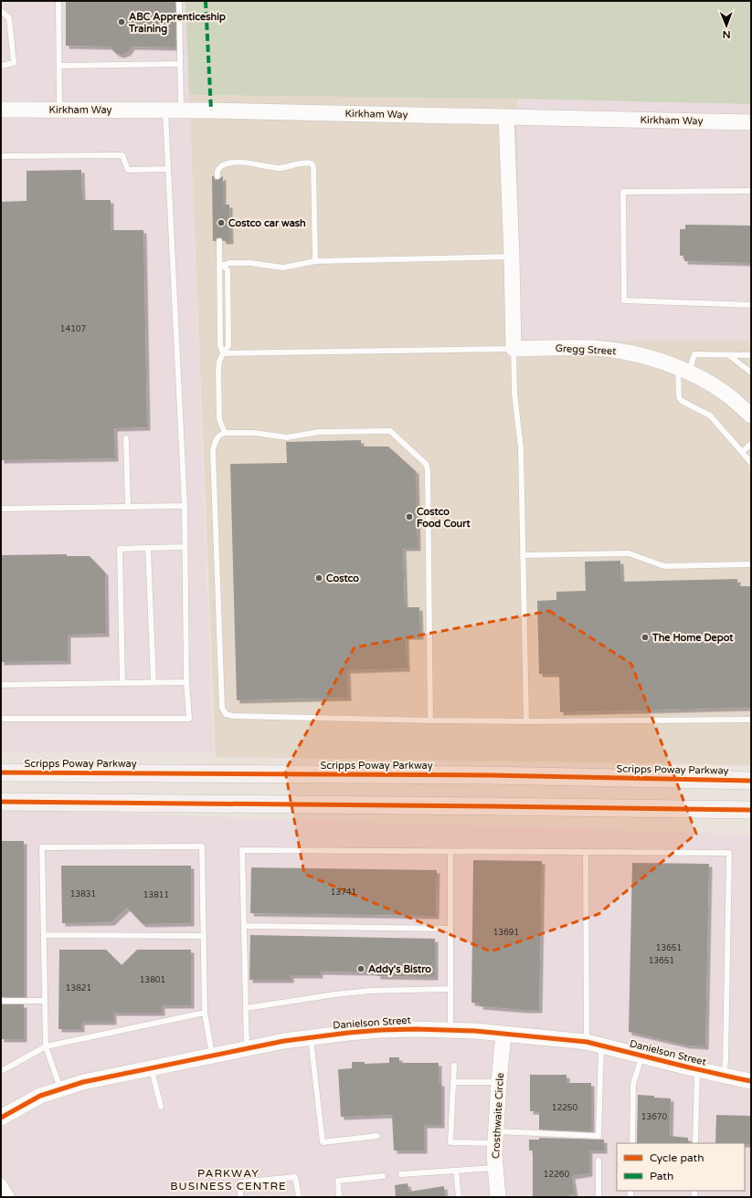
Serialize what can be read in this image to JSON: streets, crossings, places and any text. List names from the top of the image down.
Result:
{
  "streets": {
    "main road": ["Scripps Poway Parkway"],
    "street": [
      "Kirkham Way",
      "Gregg Street",
      "Danielson Street",
      "Crosthwaite Circle"
    ]
  },
  "crossings": [
    ["Danielson Street", "Crosthwaite Circle"]
  ],
  "districts": ["PARKWAY BUSINESS CENTRE"],
  "places": [
    "ABC Apprenticeship Training",
    "Costco car wash",
    "Costco Food Court",
    "Costco",
    "The Home Depot",
    "Addy's Bistro"
  ],
  "house_numbers": [
    "14107",
    "13741",
    "13831",
    "13811",
    "13691",
    "13651",
    "13651",
    "13801",
    "13821",
    "12250",
    "13670",
    "12260"
  ],
  "legend": ["Cycle path", "Path"],
  "north": "bottom"
}
